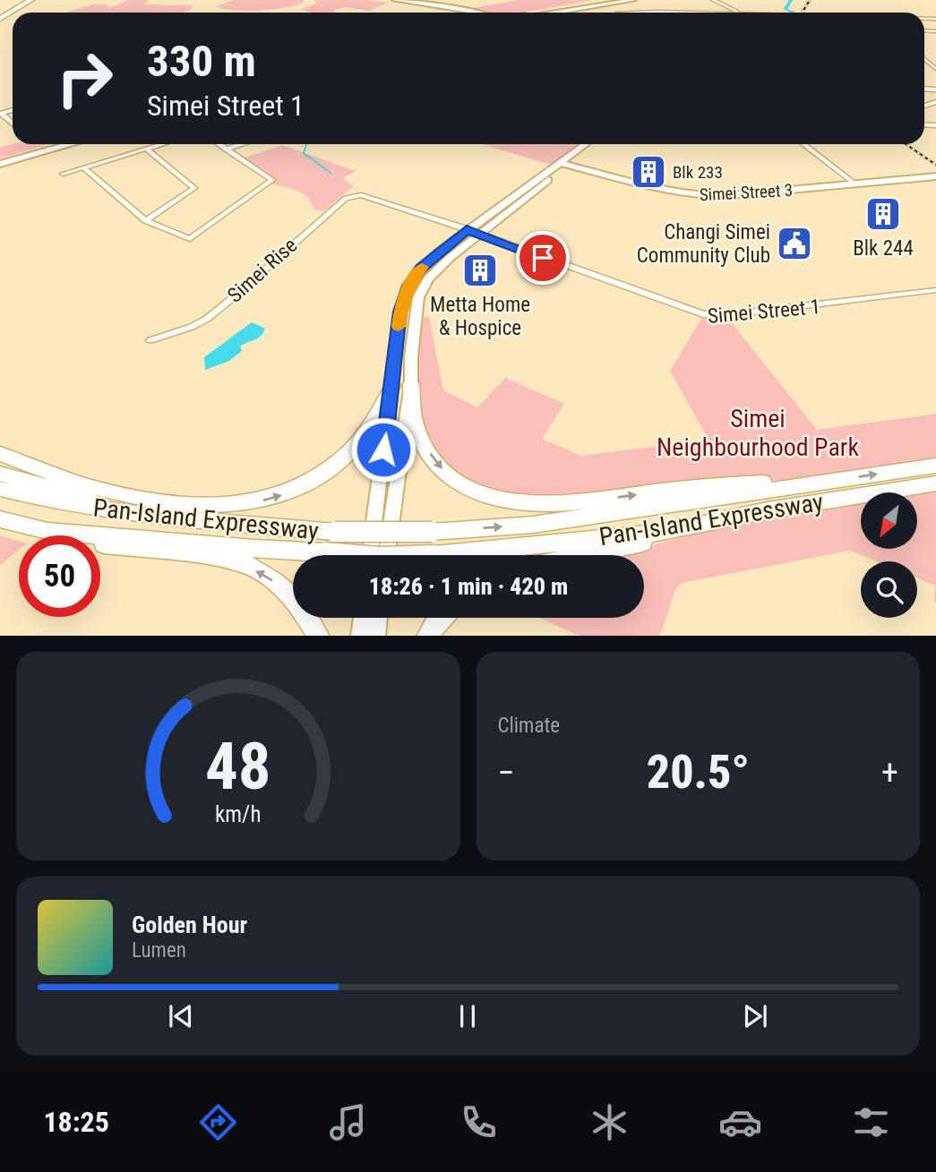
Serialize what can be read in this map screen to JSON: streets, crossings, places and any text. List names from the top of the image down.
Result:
{
  "streets": {
    "highway": ["Pan-Island Expressway"],
    "main road": ["Simei Street 3"],
    "street": ["Simei Rise", "Simei Street 1"]
  },
  "crossings": [
    ["Simei Rise", "Simei Street 1"]
  ],
  "parks": ["Simei Neighbourhood Park"],
  "places": {
    "building": ["Blk 233", "Blk 244", "Metta Home & Hospice"],
    "public building": ["Changi Simei Community Club"]
  },
  "north": "bottom left",
  "page": {
    "turn": ["330 m", "Simei Street 1"],
    "limit": "50",
    "trip": "18:26 · 1 min · 420 m",
    "tile": "Climate",
    "heat": ["−", "20.5°", "+"],
    "song": ["Golden Hour", "Lumen"],
    "tabs": "18:25",
    "gauge": ["48", "km/h"]
  }
}
